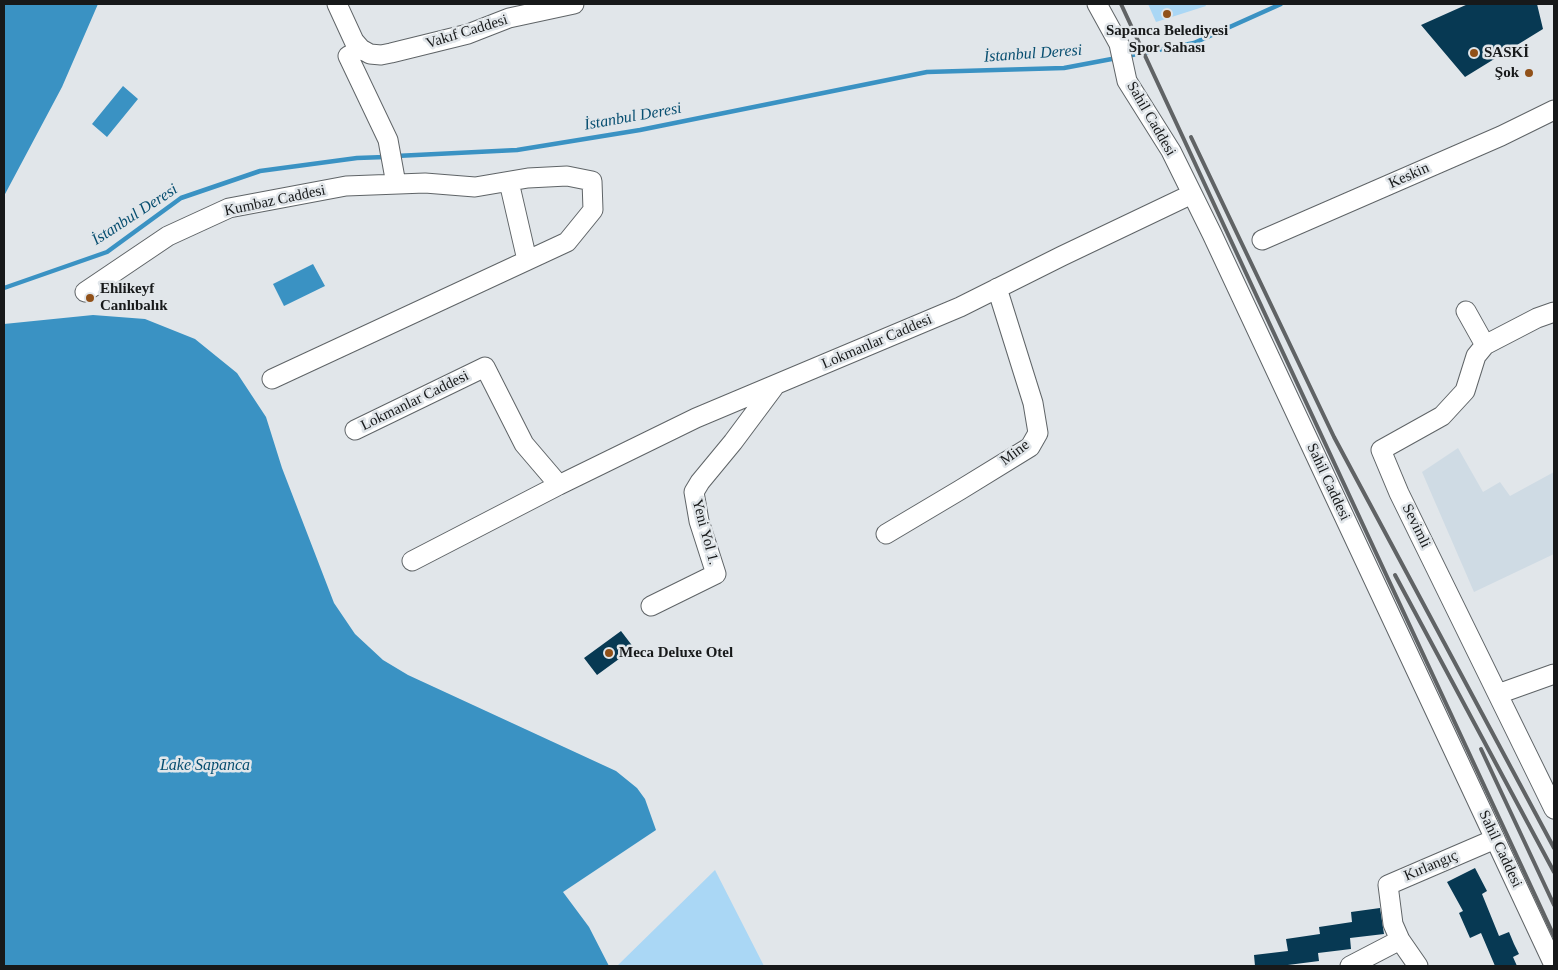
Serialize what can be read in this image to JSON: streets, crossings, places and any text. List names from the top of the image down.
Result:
{
  "streets": {
    "street": [
      "Vakıf Caddesi",
      "Sahil Caddesi",
      "Keskin",
      "Kumbaz Caddesi",
      "Lokmanlar Caddesi",
      "Mine",
      "Sevimli",
      "Yeni Yol 1.",
      "Kırlangıç"
    ]
  },
  "crossings": [
    ["Sahil Caddesi", "Lokmanlar Caddesi"],
    ["Sahil Caddesi", "Kırlangıç"],
    ["Lokmanlar Caddesi", "Mine"],
    ["Lokmanlar Caddesi", "Yeni Yol 1."]
  ],
  "water": ["İstanbul Deresi", "Lake Sapanca"],
  "places": [
    "Sapanca Belediyesi Spor Sahası",
    "SASKİ",
    "Şok",
    "Ehlikeyf Canlıbalık",
    "Meca Deluxe Otel"
  ]
}
